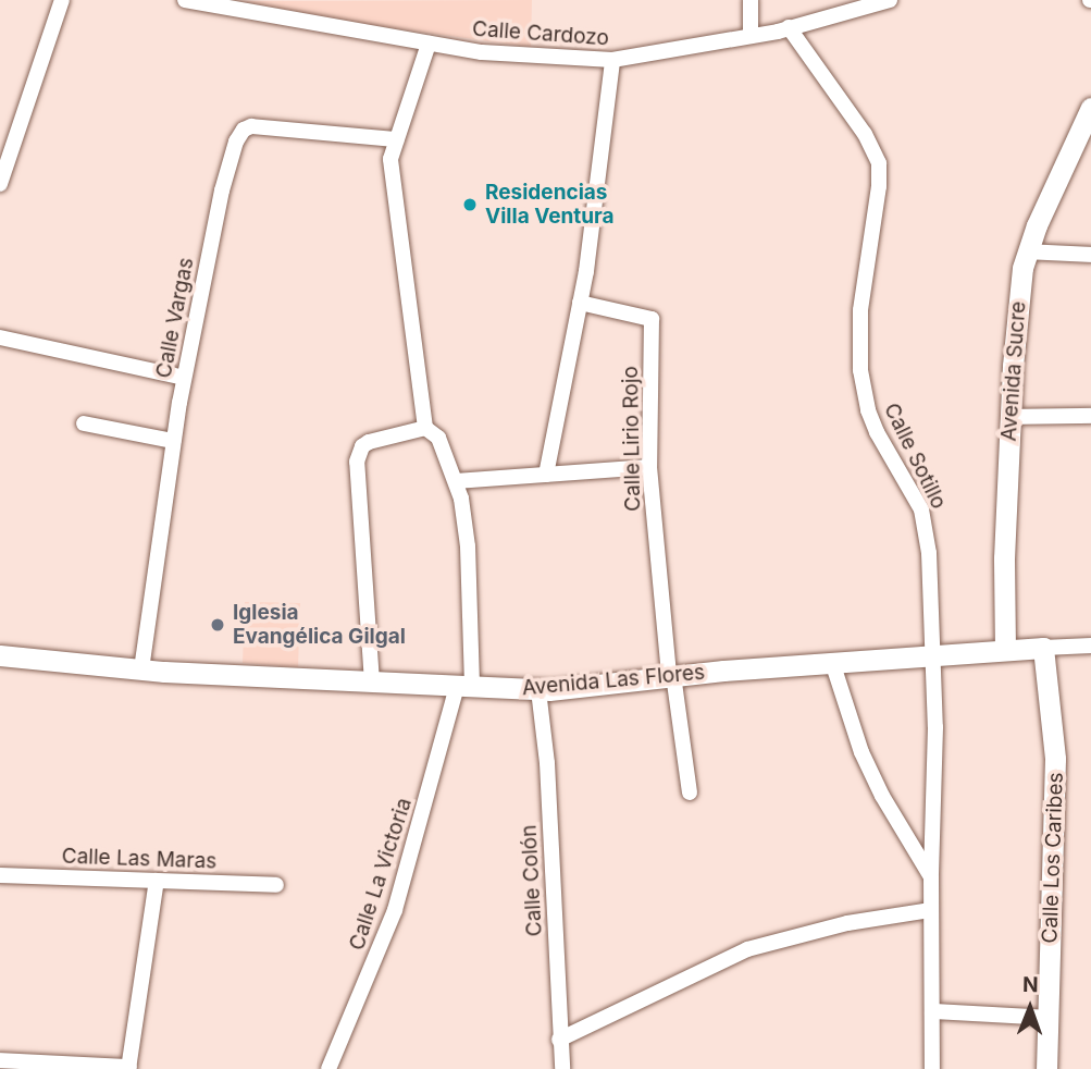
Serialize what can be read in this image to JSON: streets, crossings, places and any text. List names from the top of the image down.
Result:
{
  "streets": {
    "street": [
      "Calle Cardozo",
      "Calle Vargas",
      "Avenida Sucre",
      "Calle Lirio Rojo",
      "Calle Sotillo",
      "Avenida Las Flores",
      "Calle Los Caribes",
      "Calle Las Maras",
      "Calle La Victoria",
      "Calle Colón"
    ]
  },
  "crossings": [
    ["Calle Cardozo", "Calle Sotillo"],
    ["Calle Vargas", "Avenida Las Flores"],
    ["Avenida Sucre", "Avenida Las Flores"],
    ["Calle Lirio Rojo", "Avenida Las Flores"],
    ["Calle Sotillo", "Avenida Las Flores"],
    ["Avenida Las Flores", "Calle Los Caribes"],
    ["Avenida Las Flores", "Calle La Victoria"],
    ["Avenida Las Flores", "Calle Colón"]
  ],
  "places": ["Residencias Villa Ventura", "Iglesia Evangélica Gilgal"],
  "north": "top"
}
